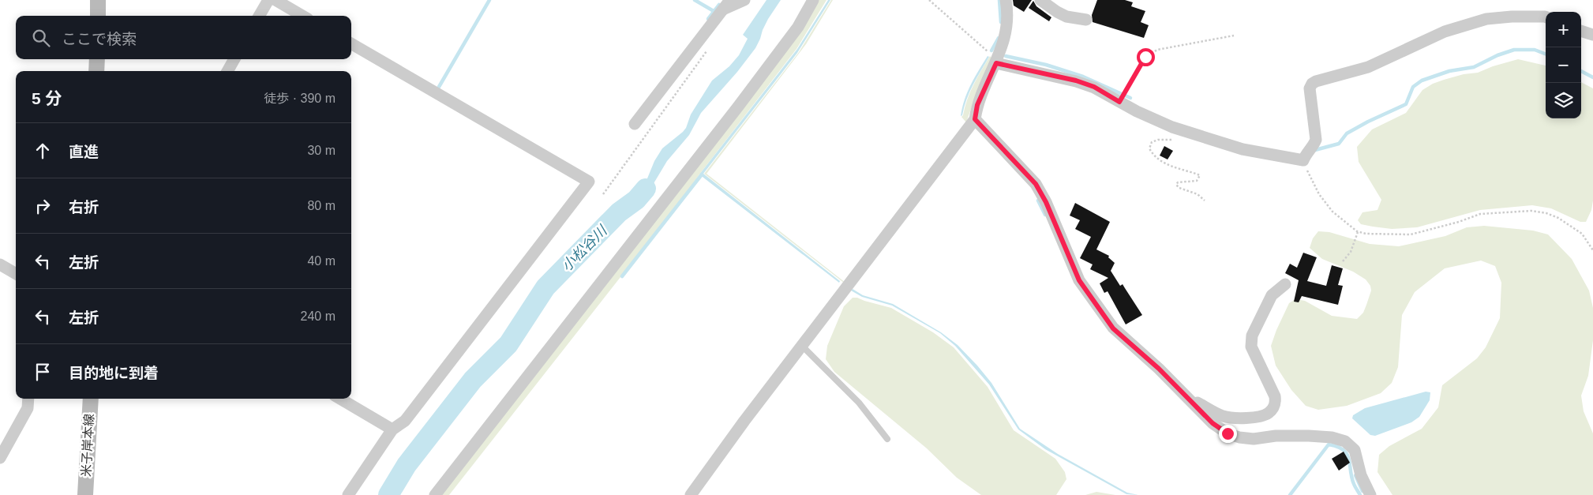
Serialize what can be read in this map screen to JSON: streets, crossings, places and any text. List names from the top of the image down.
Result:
{
  "streets": {
    "main road": ["米子岸本線"]
  },
  "water": ["小松谷川"],
  "page": {
    "map_buttons": ["+", "−"],
    "search": "ここで検索",
    "heading": ["5 分", "徒歩 · 390 m"],
    "list": [
      ["直進", "30 m"],
      ["右折", "80 m"],
      ["左折", "40 m"],
      ["左折", "240 m"],
      "目的地に到着"
    ]
  }
}
